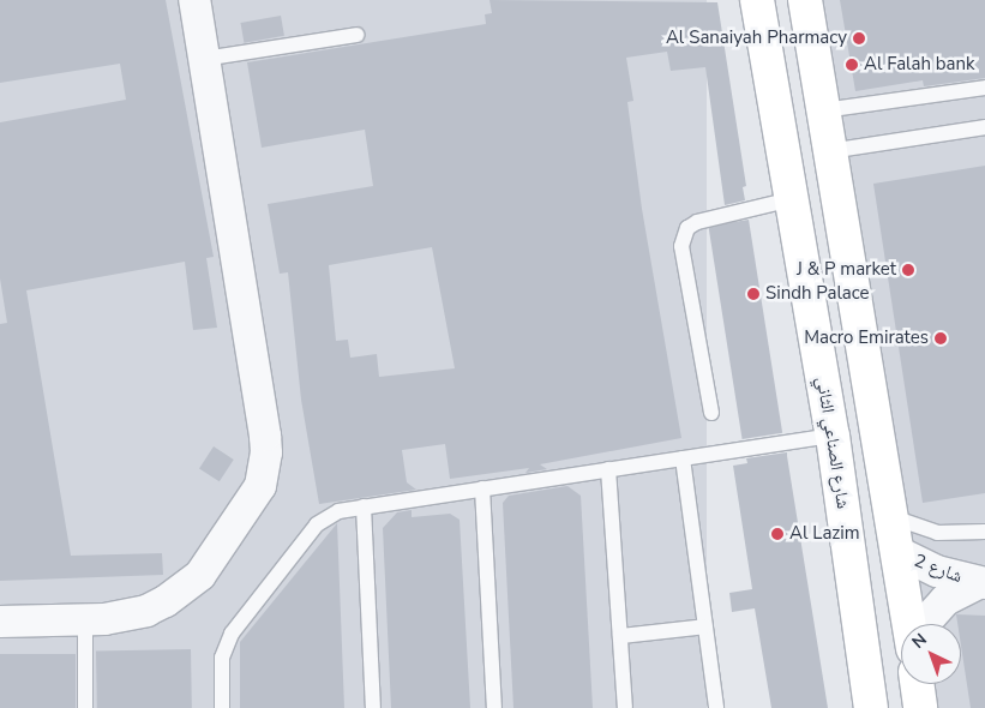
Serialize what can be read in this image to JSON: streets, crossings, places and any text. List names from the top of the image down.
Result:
{
  "streets": {
    "main road": ["شارع الصناعي الثاني"],
    "street": ["شارع 2"]
  },
  "places": [
    "Al Sanaiyah Pharmacy",
    "Al Falah bank",
    "J & P market",
    "Sindh Palace",
    "Macro Emirates",
    "Al Lazim"
  ],
  "north": "top left"
}
